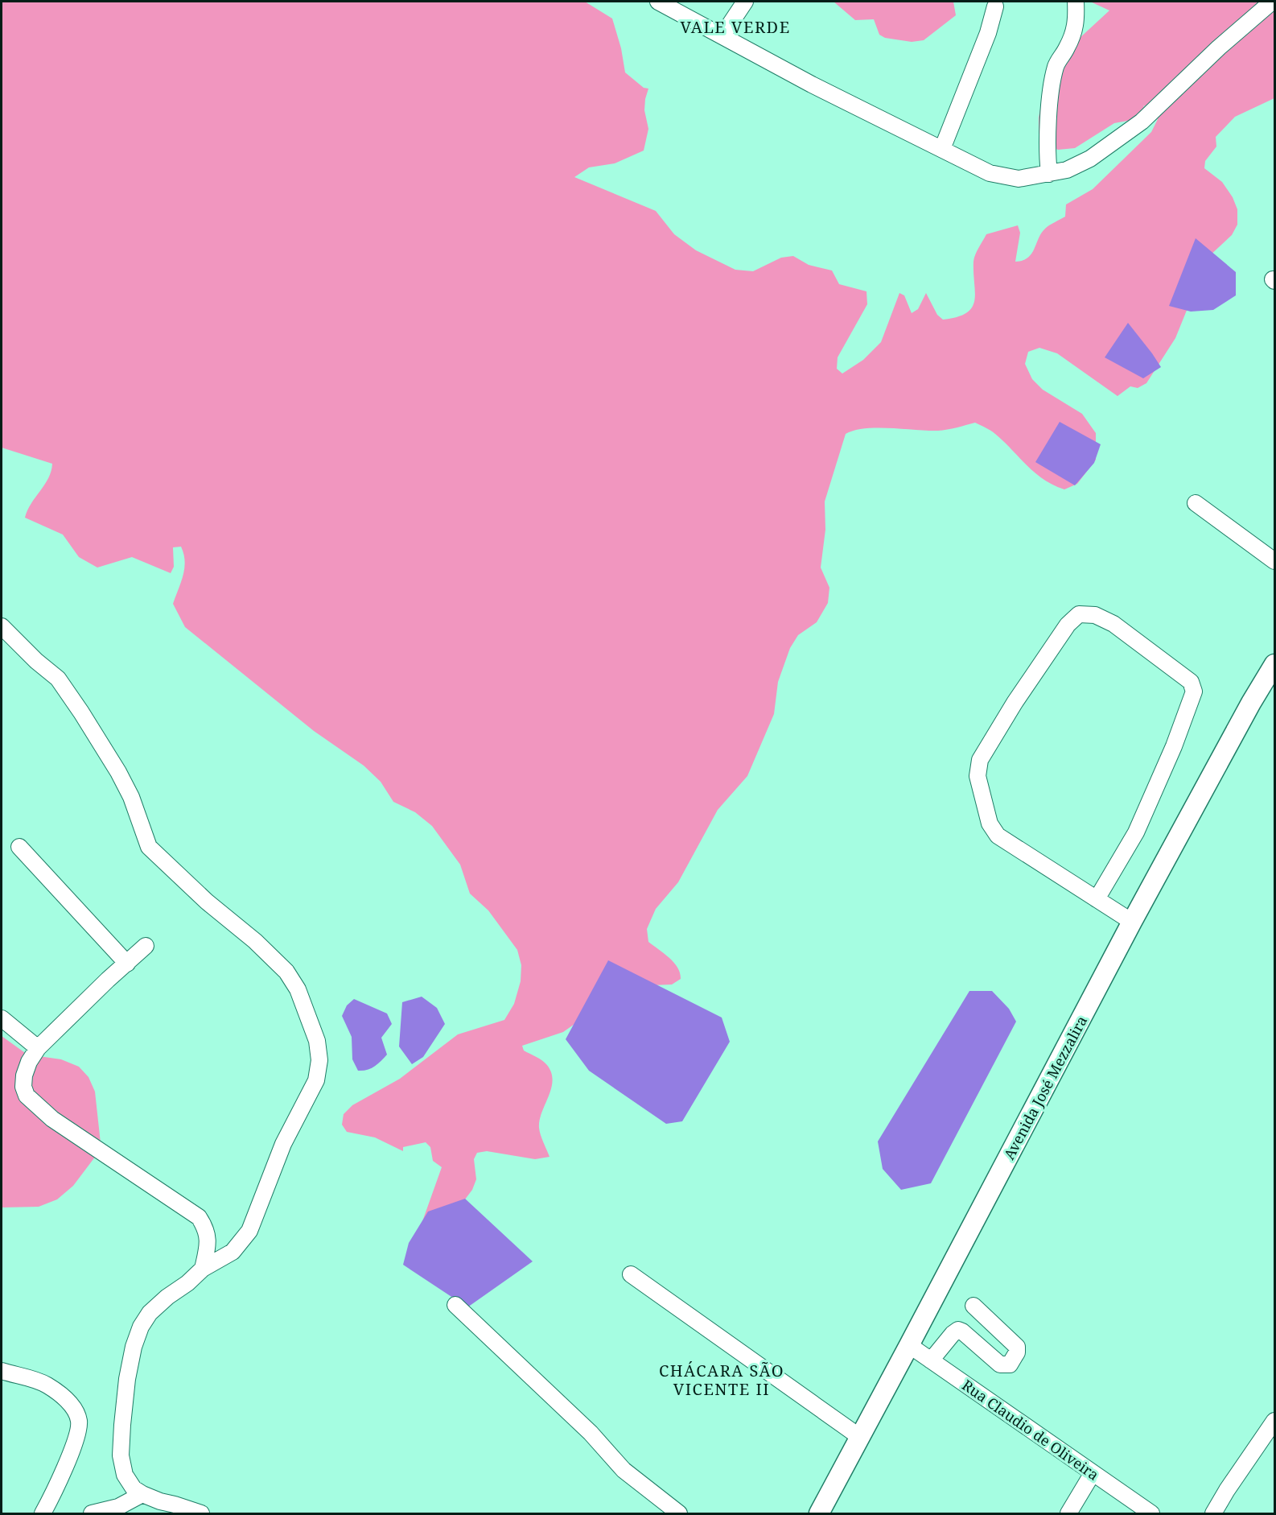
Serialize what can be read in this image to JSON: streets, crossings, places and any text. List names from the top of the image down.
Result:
{
  "streets": {
    "main road": ["Avenida José Mezzalira"],
    "street": ["Rua Claudio de Oliveira"]
  },
  "crossings": [
    ["Avenida José Mezzalira", "Rua Claudio de Oliveira"]
  ],
  "districts": ["VALE VERDE", "CHÁCARA SÃO VICENTE II"]
}
